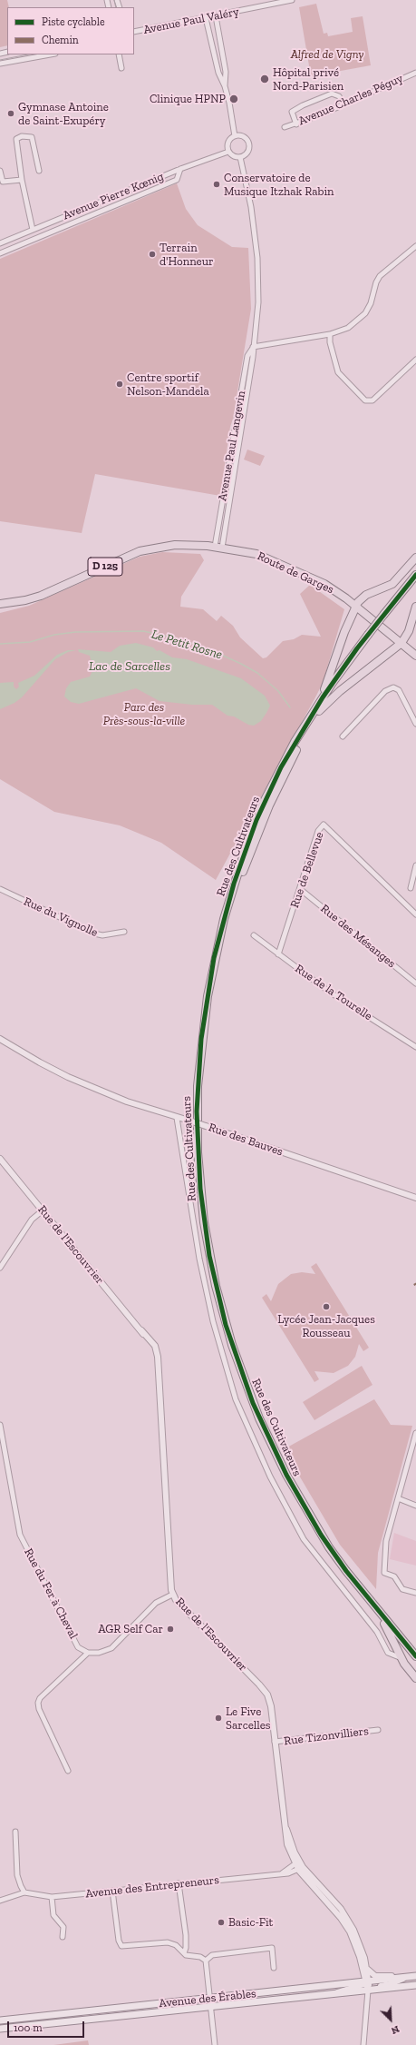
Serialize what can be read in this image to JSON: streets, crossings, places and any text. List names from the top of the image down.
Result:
{
  "streets": {
    "main road": [
      "D 125",
      "Route de Garges",
      "Rue des Cultivateurs",
      "Avenue des Érables"
    ],
    "street": [
      "Avenue Paul Valéry",
      "Avenue Charles Péguy",
      "Avenue Pierre Kœnig",
      "Avenue Paul Langevin",
      "Rue de Bellevue",
      "Rue du Vignolle",
      "Rue des Mésanges",
      "Rue de la Tourelle",
      "Rue des Bauves",
      "Rue de l'Escouvrier",
      "Rue du Fer à Cheval",
      "Rue Tizonvilliers",
      "Avenue des Entrepreneurs"
    ]
  },
  "crossings": [
    ["Avenue Pierre Kœnig", "Avenue Paul Langevin"],
    ["Avenue Paul Langevin", "D 125"],
    ["Avenue Paul Langevin", "Route de Garges"],
    ["D 125", "Route de Garges"],
    ["Rue de Bellevue", "Rue des Mésanges"],
    ["Rue de Bellevue", "Rue de la Tourelle"],
    ["Rue de l'Escouvrier", "Rue Tizonvilliers"],
    ["Rue de l'Escouvrier", "Avenue des Entrepreneurs"]
  ],
  "water": ["Le Petit Rosne", "Lac de Sarcelles"],
  "parks": ["Alfred de Vigny", "Parc des Près-sous-la-ville"],
  "places": [
    "Hôpital privé Nord-Parisien",
    "Clinique HPNP",
    "Gymnase Antoine de Saint-Exupéry",
    "Conservatoire de Musique Itzhak Rabin",
    "Terrain d'Honneur",
    "Centre sportif Nelson-Mandela",
    "Lycée Jean-Jacques Rousseau",
    "AGR Self Car",
    "Le Five Sarcelles",
    "Basic-Fit"
  ],
  "legend": ["Piste cyclable", "Chemin"],
  "scale_bar": "100 m",
  "north": "bottom right"
}
